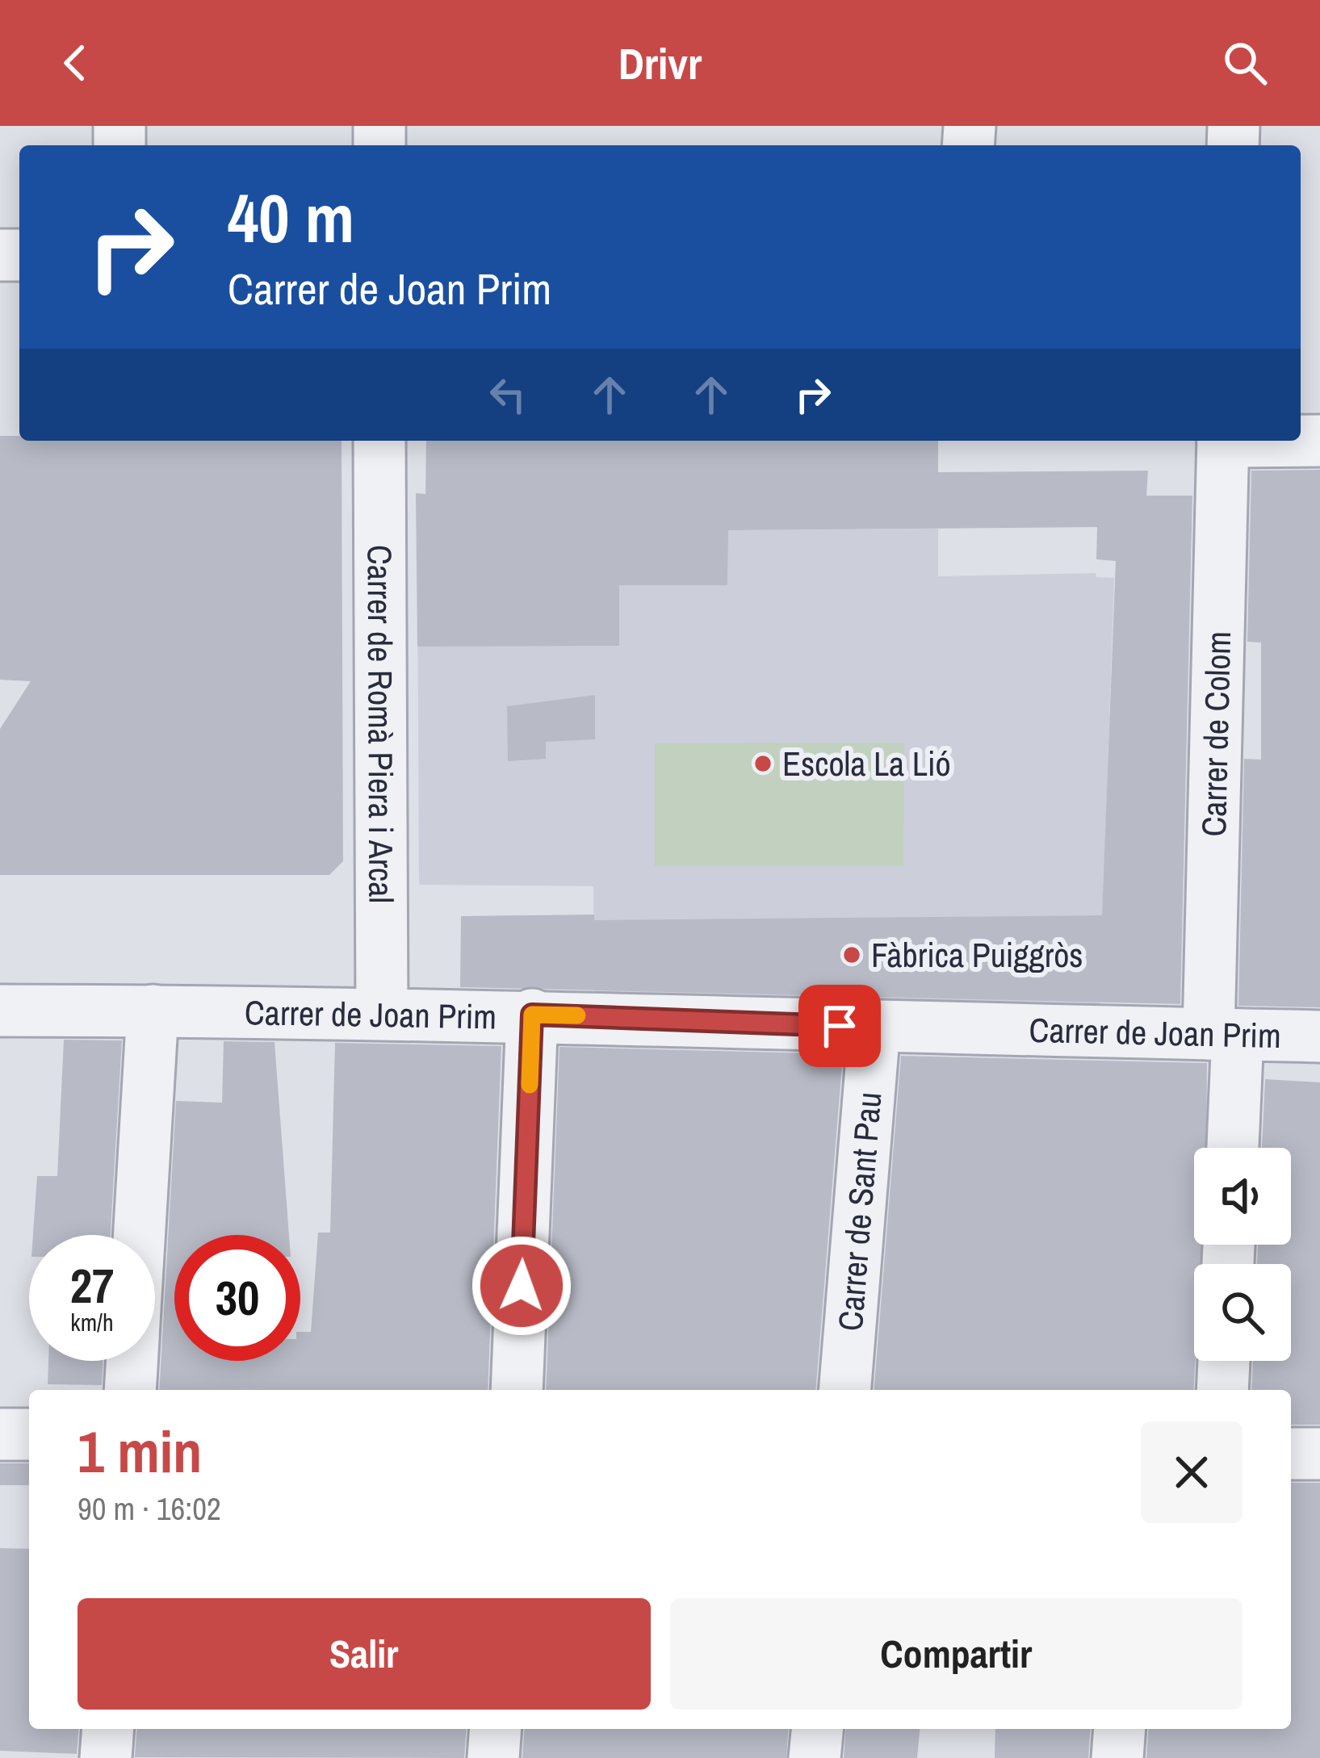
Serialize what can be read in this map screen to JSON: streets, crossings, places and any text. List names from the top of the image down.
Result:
{
  "streets": {
    "street": [
      "Carrer de Romà Piera i Arcal",
      "Carrer de Colom",
      "Carrer de Joan Prim",
      "Carrer de Sant Pau"
    ]
  },
  "crossings": [
    ["Carrer de Romà Piera i Arcal", "Carrer de Joan Prim"],
    ["Carrer de Colom", "Carrer de Joan Prim"],
    ["Carrer de Joan Prim", "Carrer de Sant Pau"]
  ],
  "places": ["Escola La Lió", "Fàbrica Puiggròs"],
  "page": {
    "header": "Drivr",
    "turn": ["40 m", "Carrer de Joan Prim"],
    "speed": "27 km/h",
    "limit": "30",
    "heading": ["1 min", "90 m · 16:02"],
    "buttons": ["Salir", "Compartir"]
  }
}
